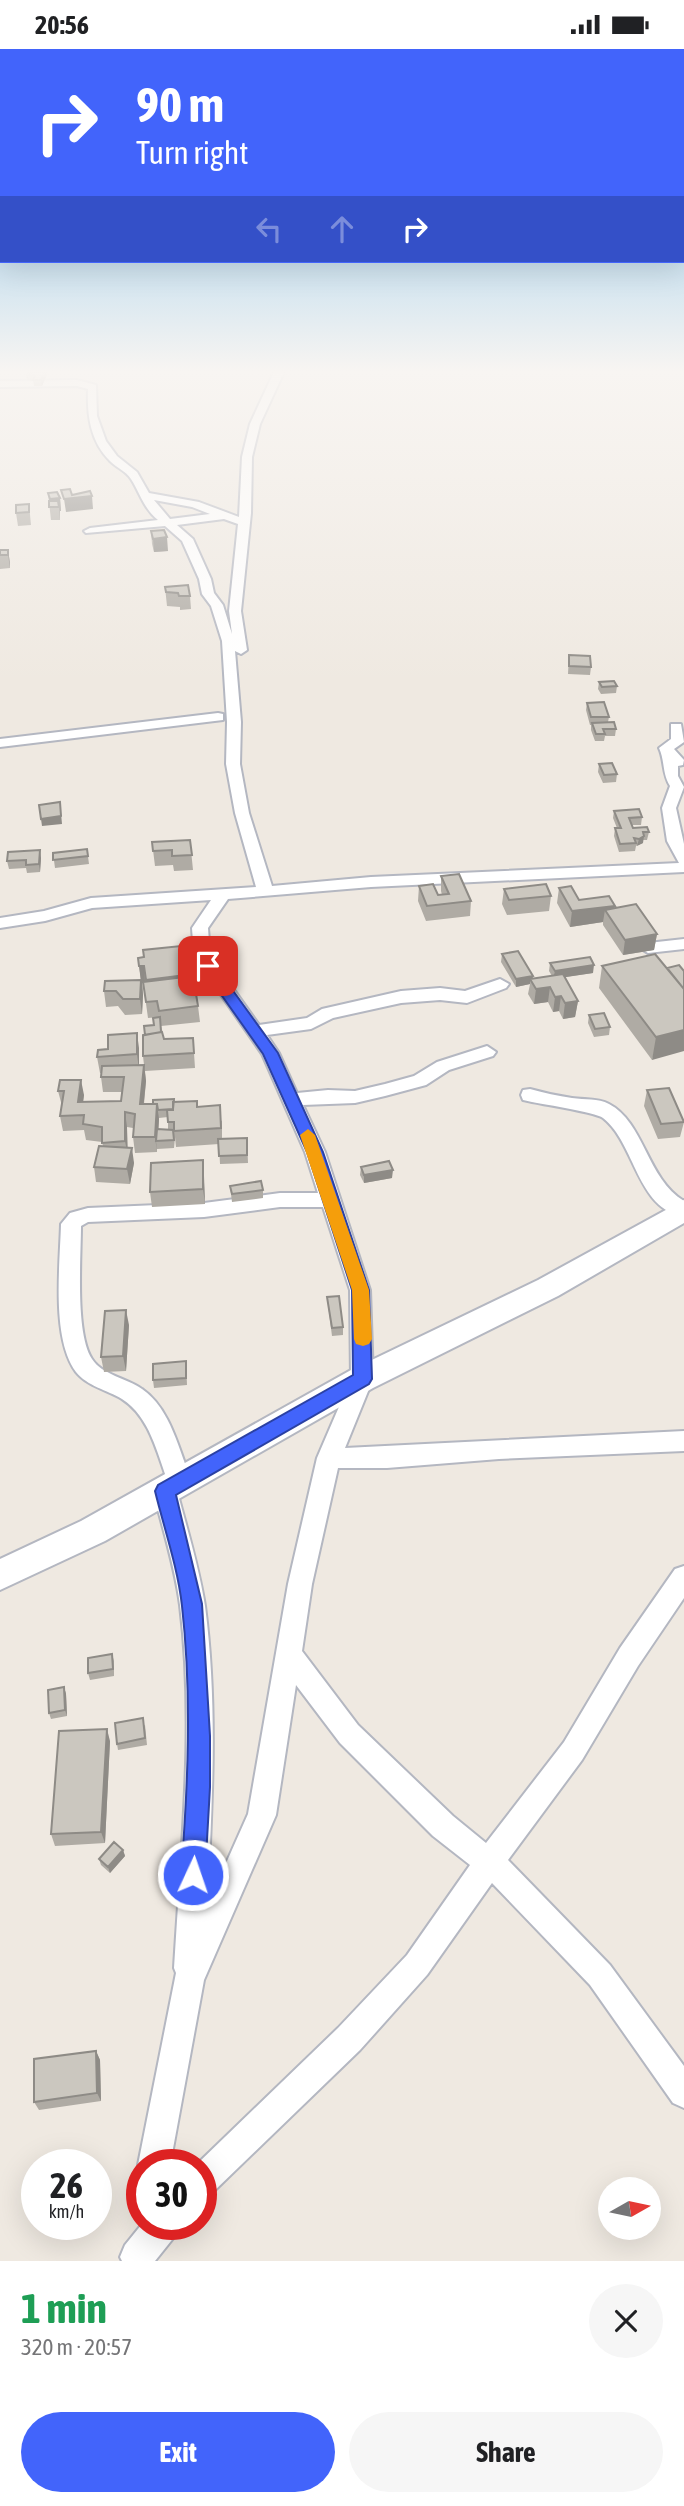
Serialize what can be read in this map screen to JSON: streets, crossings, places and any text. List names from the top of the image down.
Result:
{
  "north": "right",
  "page": {
    "status": "20:56",
    "turn": ["90 m", "Turn right"],
    "speed": "26 km/h",
    "limit": "30",
    "heading": ["1 min", "320 m · 20:57"],
    "buttons": ["Exit", "Share"]
  }
}
